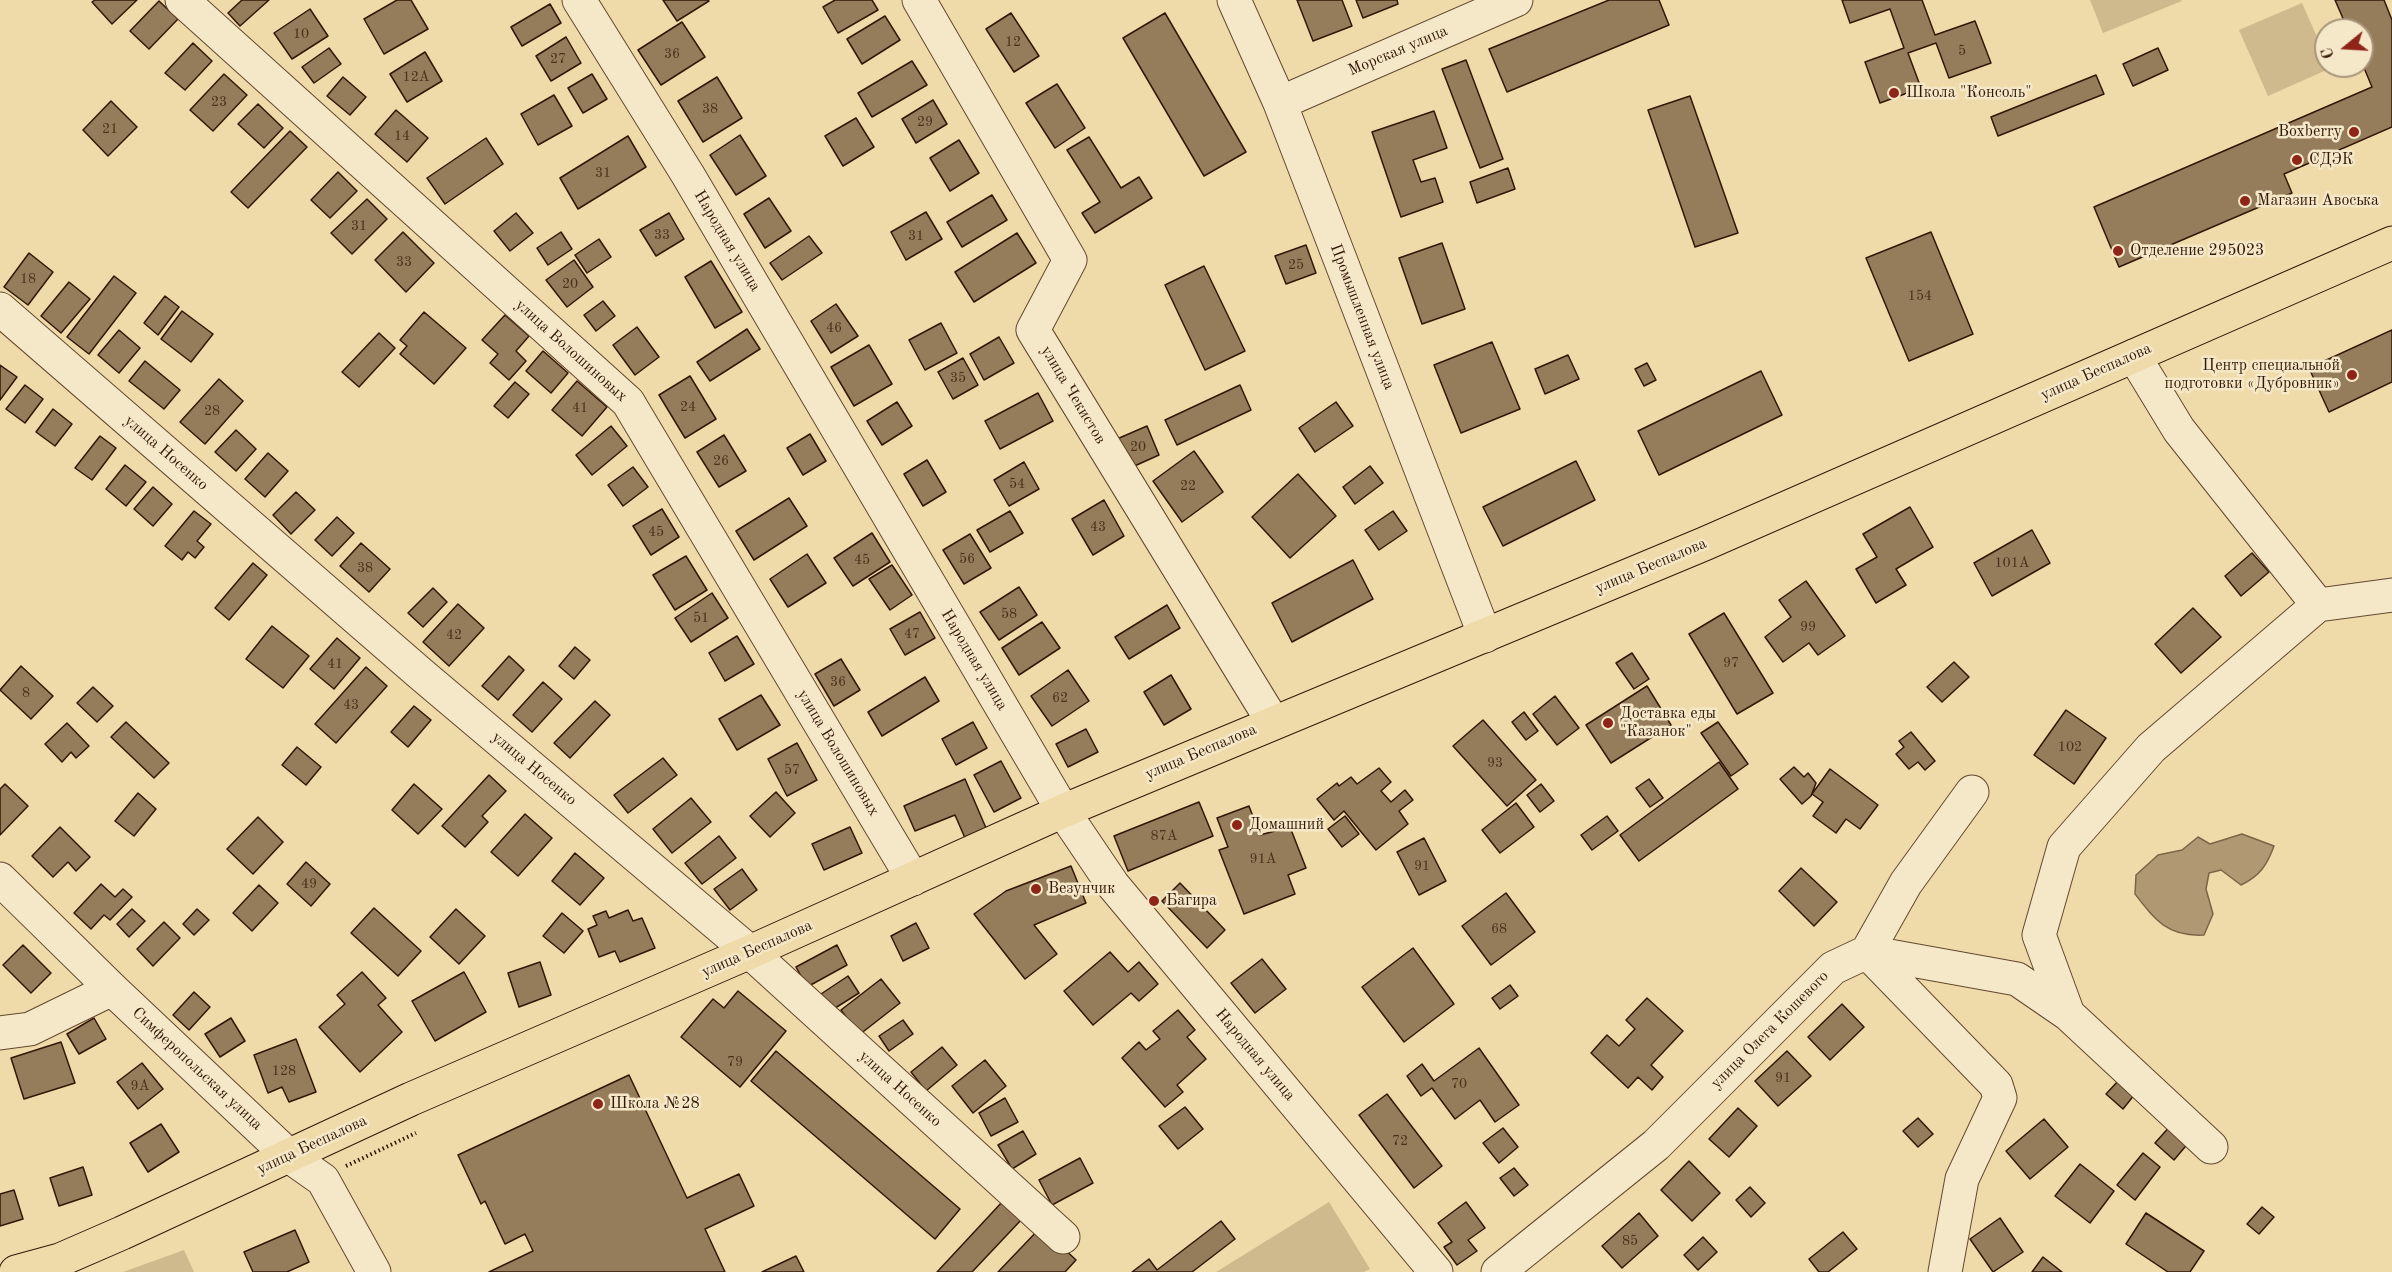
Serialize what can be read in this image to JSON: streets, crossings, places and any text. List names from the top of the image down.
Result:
{
  "streets": {
    "main road": ["улица Беспалова"],
    "street": [
      "Морская улица",
      "Народная улица",
      "Промышленная улица",
      "улица Волошиновых",
      "улица Чекистов",
      "улица Носенко",
      "улица Олега Кошевого",
      "Симферопольская улица"
    ]
  },
  "crossings": [
    ["Морская улица", "Промышленная улица"],
    ["Народная улица", "улица Беспалова"],
    ["Промышленная улица", "улица Беспалова"],
    ["улица Волошиновых", "улица Беспалова"],
    ["улица Беспалова", "улица Чекистов"],
    ["улица Беспалова", "улица Носенко"],
    ["улица Беспалова", "Симферопольская улица"]
  ],
  "places": [
    "Школа \"Консоль\"",
    "Boxberry",
    "СДЭК",
    "Магазин Авоська",
    "Отделение 295023",
    "Центр специальной подготовки «Дубровник»",
    "Доставка еды \"Казанок\"",
    "Домашний",
    "Везунчик",
    "Багира",
    "Школа №28"
  ],
  "house_numbers": [
    "10",
    "12",
    "5",
    "36",
    "27",
    "12А",
    "23",
    "38",
    "29",
    "21",
    "14",
    "31",
    "31",
    "33",
    "31",
    "33",
    "25",
    "18",
    "20",
    "154",
    "46",
    "35",
    "24",
    "41",
    "28",
    "20",
    "26",
    "54",
    "22",
    "43",
    "45",
    "56",
    "45",
    "101А",
    "38",
    "58",
    "51",
    "99",
    "47",
    "42",
    "97",
    "41",
    "36",
    "8",
    "62",
    "43",
    "102",
    "93",
    "57",
    "87А",
    "91А",
    "91",
    "49",
    "68",
    "79",
    "128",
    "91",
    "70",
    "9А",
    "72",
    "85"
  ],
  "north": "left"
}
